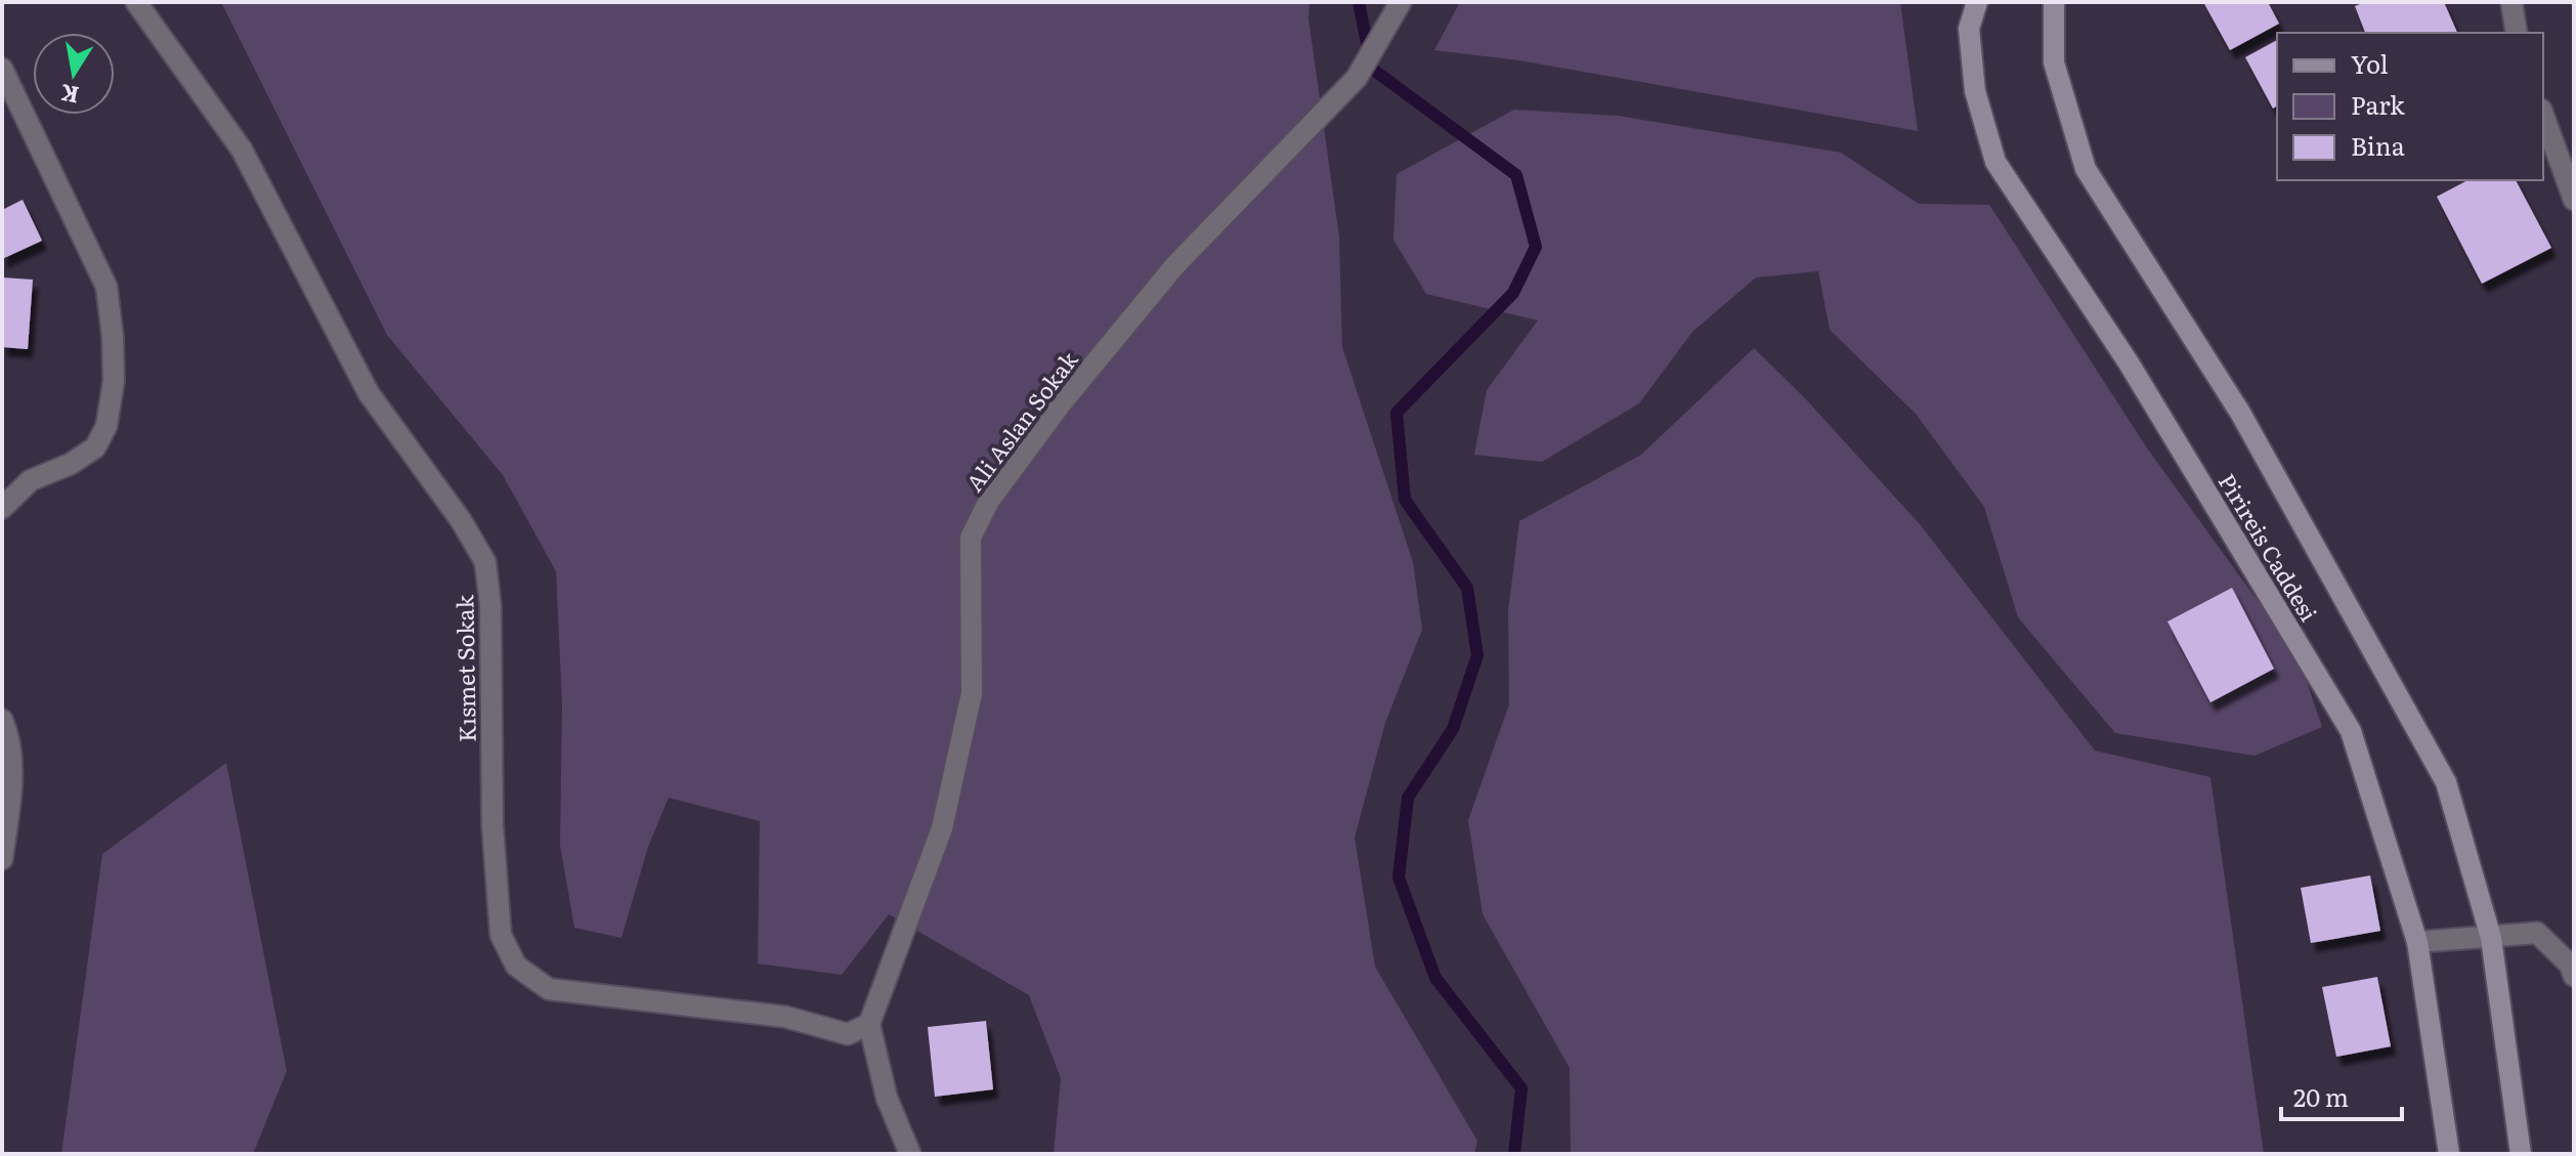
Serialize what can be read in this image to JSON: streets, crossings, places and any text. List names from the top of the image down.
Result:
{
  "streets": {
    "main road": ["Pirireis Caddesi"],
    "street": ["Ali Aslan Sokak", "Kısmet Sokak"]
  },
  "crossings": [
    ["Ali Aslan Sokak", "Kısmet Sokak"]
  ],
  "legend": ["Yol", "Park", "Bina"],
  "scale_bar": "20 m",
  "north": "bottom"
}
